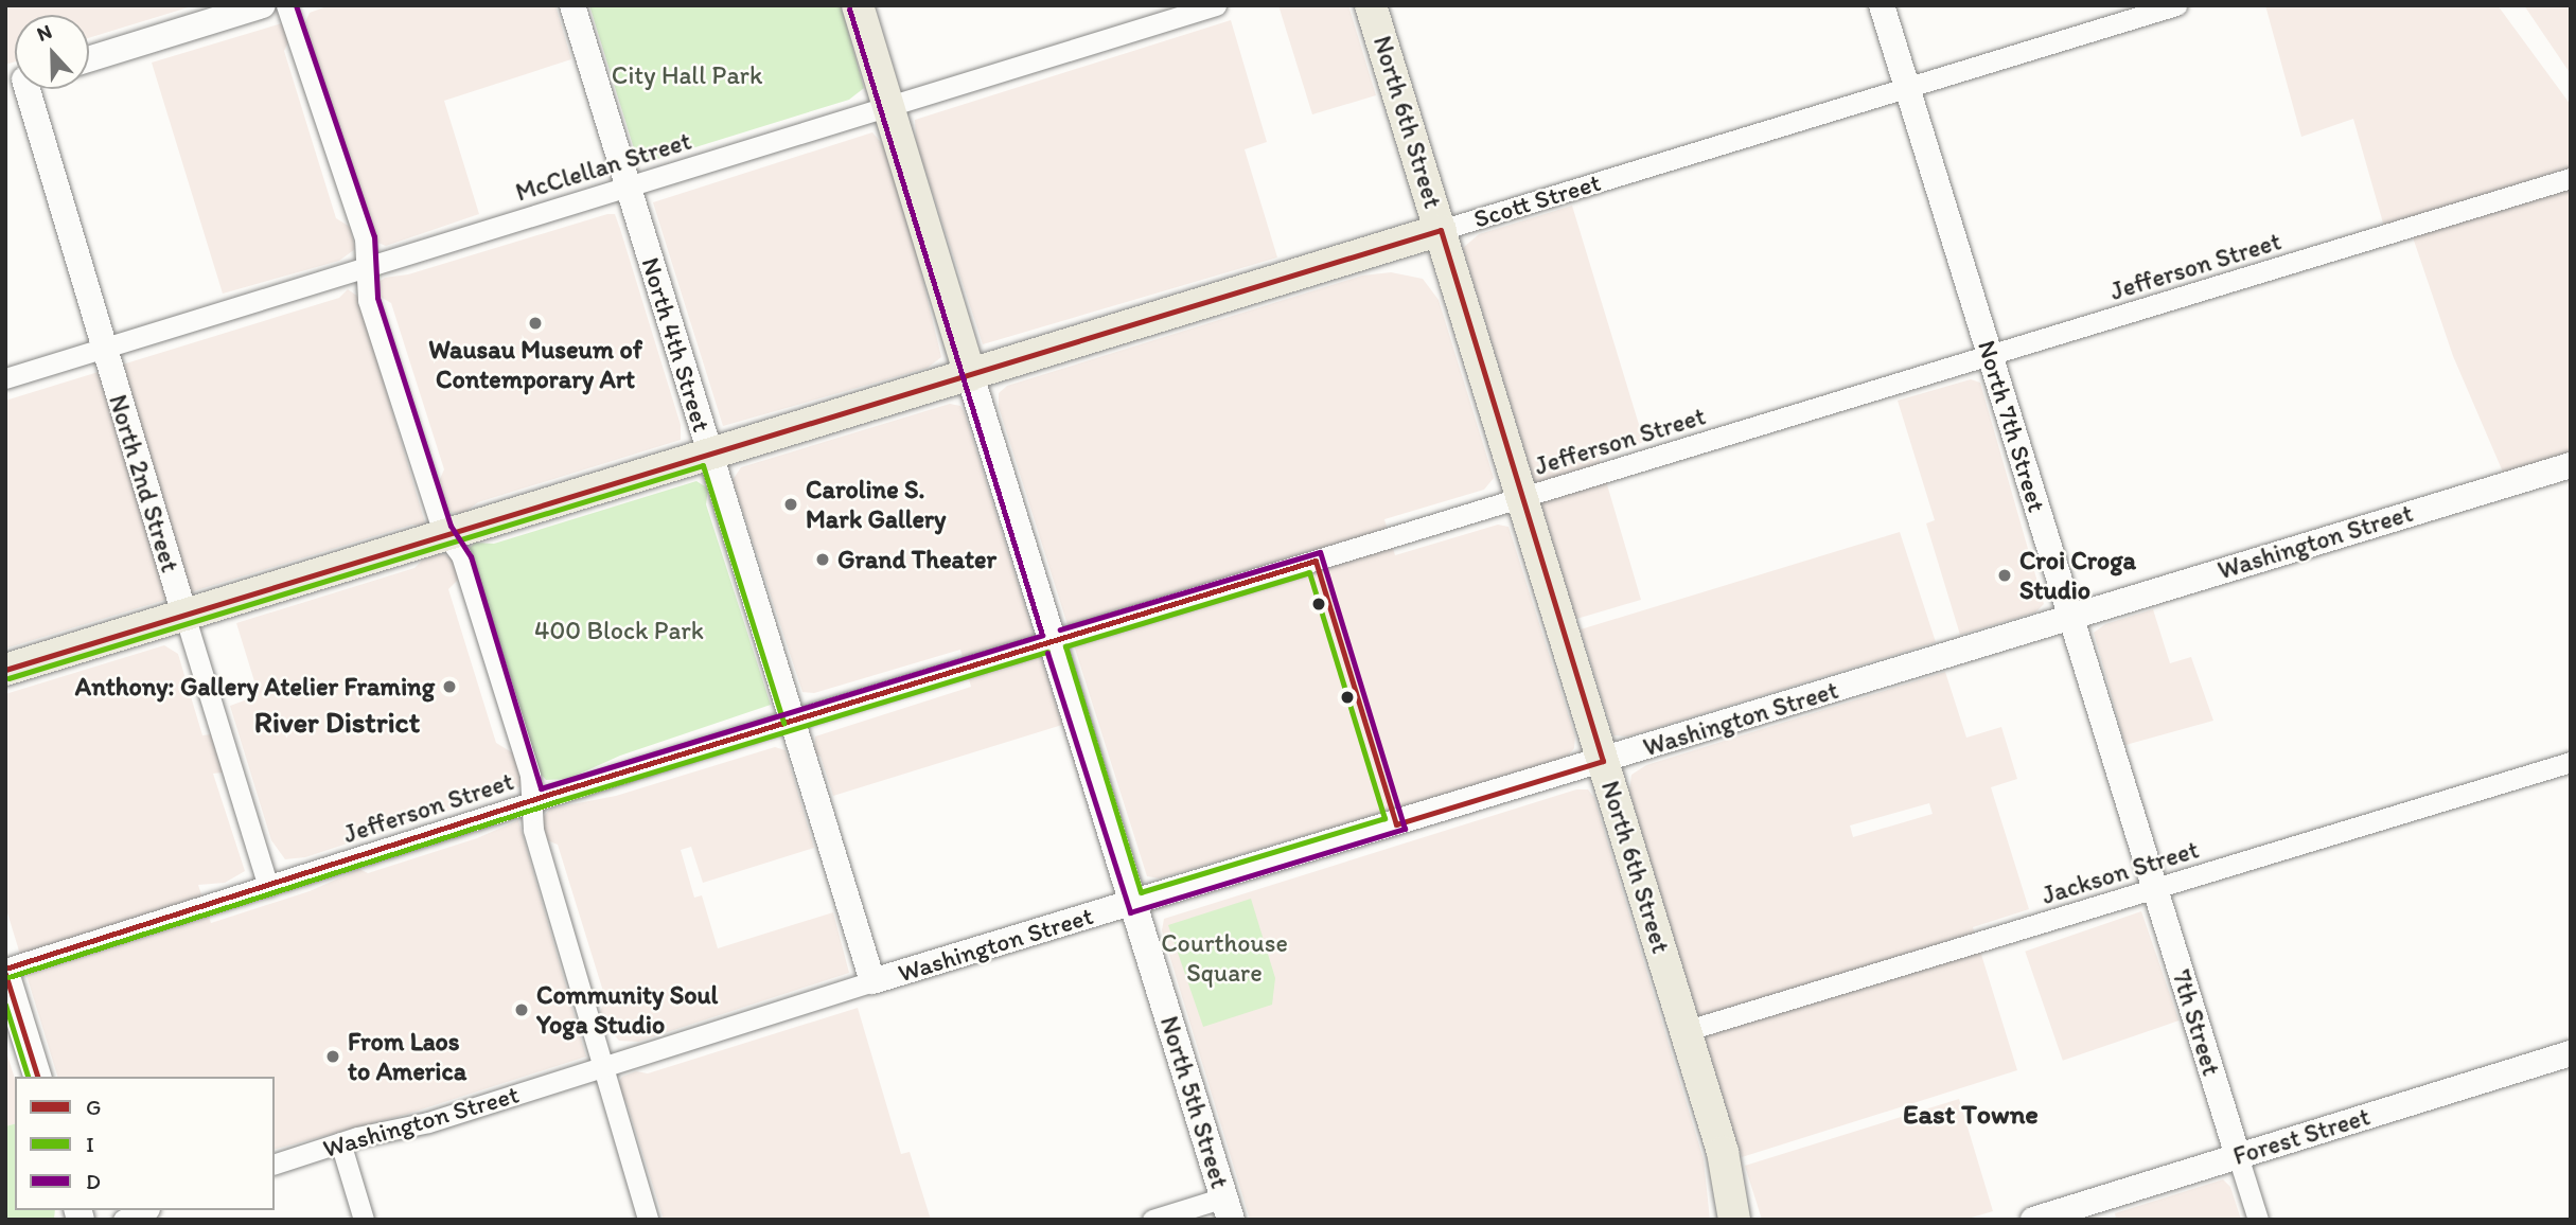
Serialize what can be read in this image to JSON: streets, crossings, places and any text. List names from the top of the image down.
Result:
{
  "streets": {
    "main road": ["North 6th Street", "Scott Street", "North 5th Street"],
    "street": [
      "McClellan Street",
      "Jefferson Street",
      "North 4th Street",
      "North 7th Street",
      "North 2nd Street",
      "Washington Street",
      "Jackson Street",
      "7th Street",
      "Forest Street"
    ]
  },
  "crossings": [
    ["North 6th Street", "Scott Street"],
    ["North 6th Street", "Jefferson Street"],
    ["North 6th Street", "Washington Street"],
    ["North 6th Street", "Jackson Street"],
    ["McClellan Street", "North 4th Street"],
    ["McClellan Street", "North 2nd Street"],
    ["McClellan Street", "North 5th Street"],
    ["Scott Street", "North 4th Street"],
    ["Scott Street", "North 7th Street"],
    ["Scott Street", "North 2nd Street"],
    ["Scott Street", "North 5th Street"],
    ["Jefferson Street", "North 4th Street"],
    ["Jefferson Street", "North 7th Street"],
    ["Jefferson Street", "North 2nd Street"],
    ["Jefferson Street", "North 5th Street"],
    ["North 4th Street", "Washington Street"],
    ["North 7th Street", "Washington Street"],
    ["North 7th Street", "Jackson Street"],
    ["North 7th Street", "7th Street"],
    ["Washington Street", "North 5th Street"],
    ["Jackson Street", "7th Street"],
    ["7th Street", "Forest Street"]
  ],
  "districts": ["River District", "East Towne"],
  "parks": ["City Hall Park", "400 Block Park", "Courthouse Square"],
  "places": [
    "Wausau Museum of Contemporary Art",
    "Caroline S. Mark Gallery",
    "Grand Theater",
    "Croi Croga Studio",
    "Anthony: Gallery Atelier Framing",
    "Community Soul Yoga Studio",
    "From Laos to America"
  ],
  "lines": ["transit line D", "transit line G", "transit line I"],
  "legend": ["G", "I", "D"],
  "north": "top"
}
